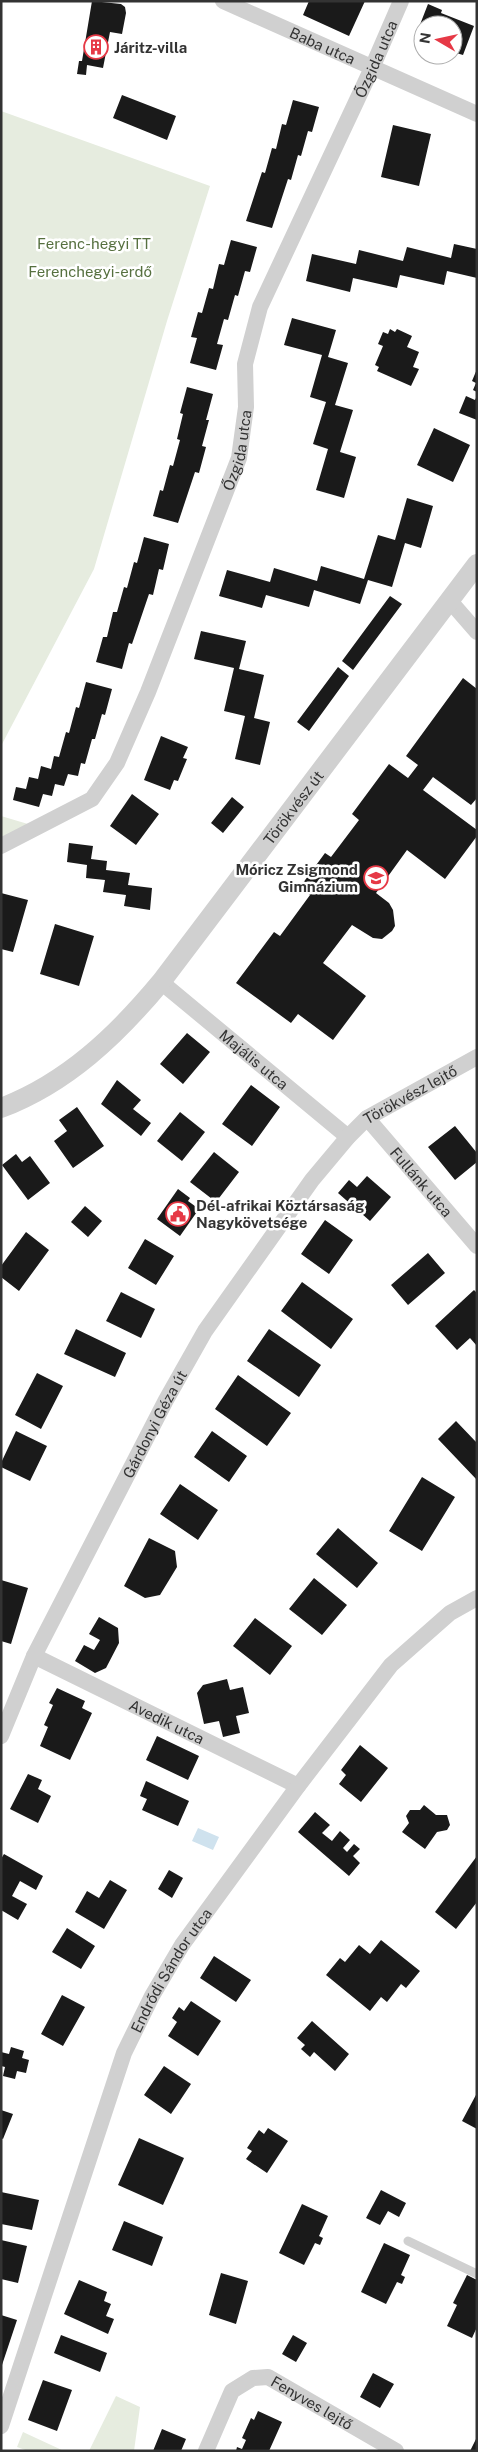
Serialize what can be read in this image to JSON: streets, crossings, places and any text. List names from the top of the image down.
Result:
{
  "streets": {
    "street": [
      "Baba utca",
      "Őzgida utca",
      "Törökvész út",
      "Majális utca",
      "Törökvész lejtő",
      "Fullánk utca",
      "Gárdonyi Géza út",
      "Avedik utca",
      "Endrődi Sándor utca",
      "Fenyves lejtő"
    ]
  },
  "crossings": [
    ["Baba utca", "Őzgida utca"],
    ["Törökvész út", "Majális utca"],
    ["Majális utca", "Törökvész lejtő"],
    ["Majális utca", "Gárdonyi Géza út"],
    ["Törökvész lejtő", "Fullánk utca"],
    ["Törökvész lejtő", "Gárdonyi Géza út"],
    ["Gárdonyi Géza út", "Avedik utca"],
    ["Avedik utca", "Endrődi Sándor utca"]
  ],
  "parks": ["Ferenc-hegyi TT", "Ferenchegyi-erdő"],
  "places": {
    "building": ["Járitz-villa"],
    "school or university": ["Móricz Zsigmond Gimnázium"],
    "public building": ["Dél-afrikai Köztársaság Nagykövetsége"]
  },
  "north": "left"
}
